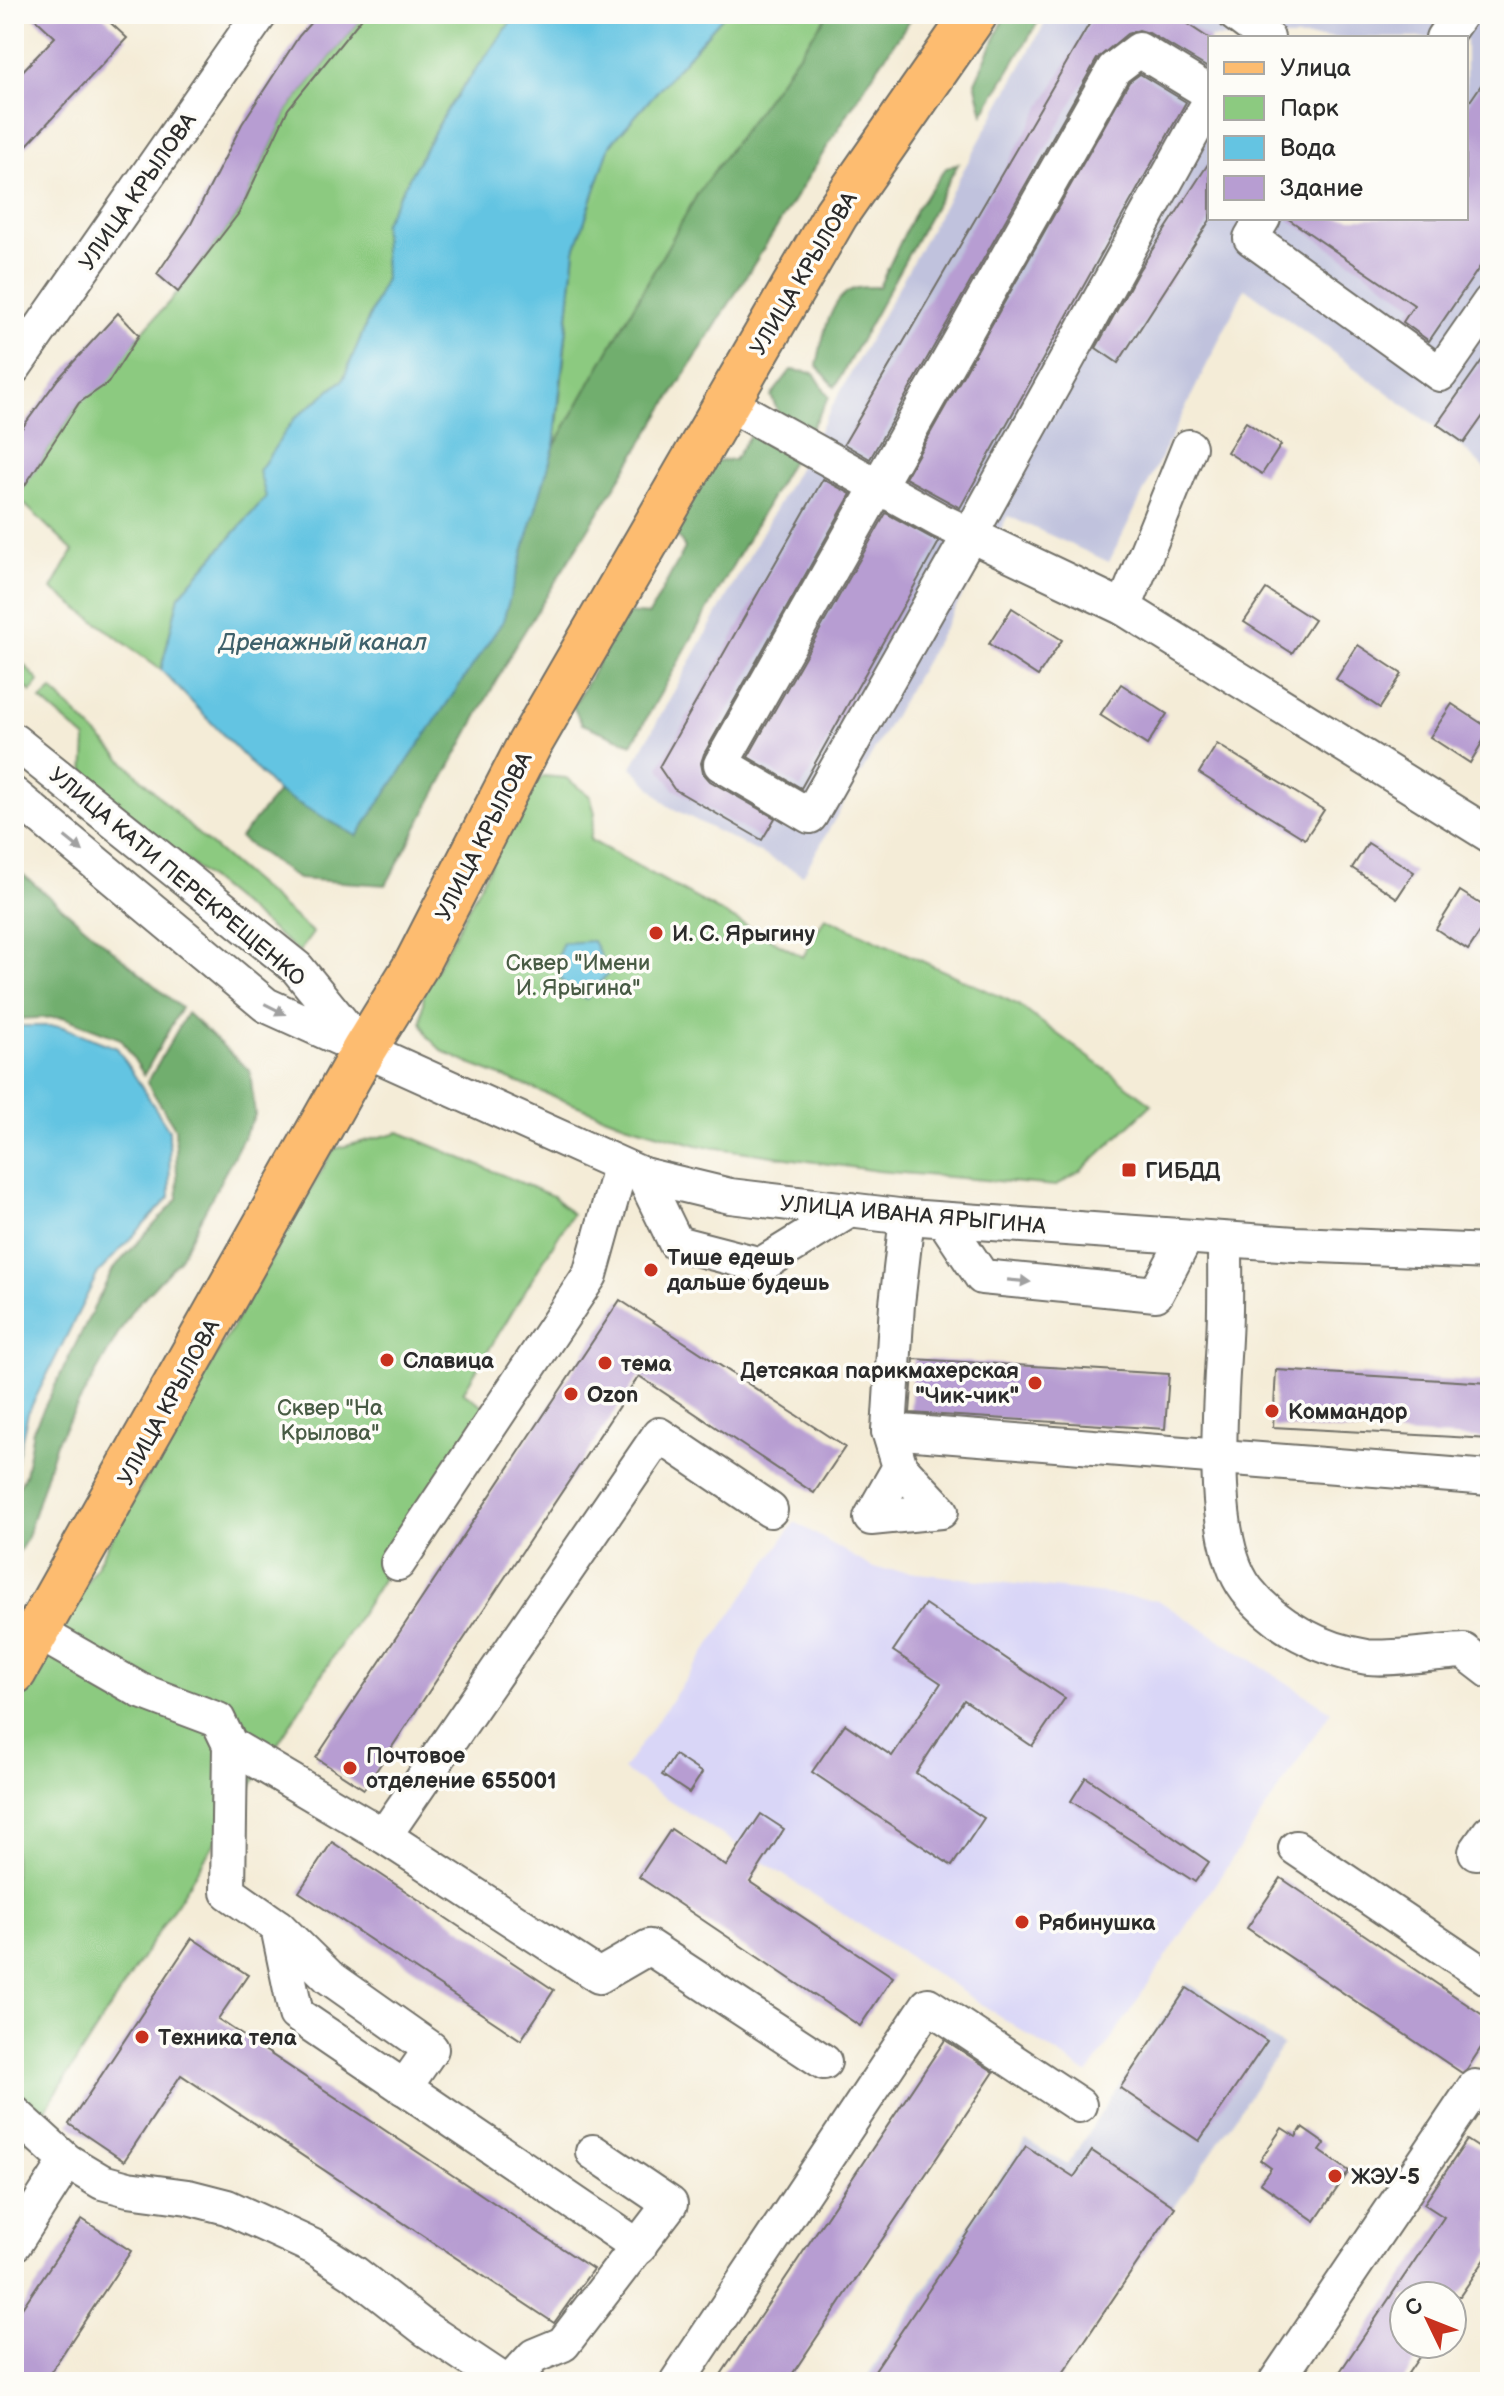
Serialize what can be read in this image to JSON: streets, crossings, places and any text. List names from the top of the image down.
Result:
{
  "streets": {
    "main road": ["УЛИЦА КРЫЛОВА"],
    "street": ["УЛИЦА КАТИ ПЕРЕКРЕЩЕНКО", "УЛИЦА ИВАНА ЯРЫГИНА"]
  },
  "crossings": [
    ["УЛИЦА КРЫЛОВА", "УЛИЦА КАТИ ПЕРЕКРЕЩЕНКО"],
    ["УЛИЦА КРЫЛОВА", "УЛИЦА ИВАНА ЯРЫГИНА"],
    ["УЛИЦА КАТИ ПЕРЕКРЕЩЕНКО", "УЛИЦА ИВАНА ЯРЫГИНА"]
  ],
  "water": ["Дренажный канал"],
  "parks": ["Сквер \"Имени И. Ярыгина\"", "Сквер \"На Крылова\""],
  "places": {
    "other": [
      "И. С. Ярыгину",
      "Тише едешь дальше будешь",
      "Славица",
      "тема",
      "Детсякая парикмахерская \"Чик-чик\"",
      "Ozon",
      "Коммандор",
      "Почтовое отделение 655001",
      "Рябинушка",
      "Техника тела",
      "ЖЭУ-5"
    ],
    "transit": ["ГИБДД"]
  },
  "legend": [
    "Улица",
    "Парк",
    "Вода",
    "Здание"
  ],
  "north": "top left"
}
